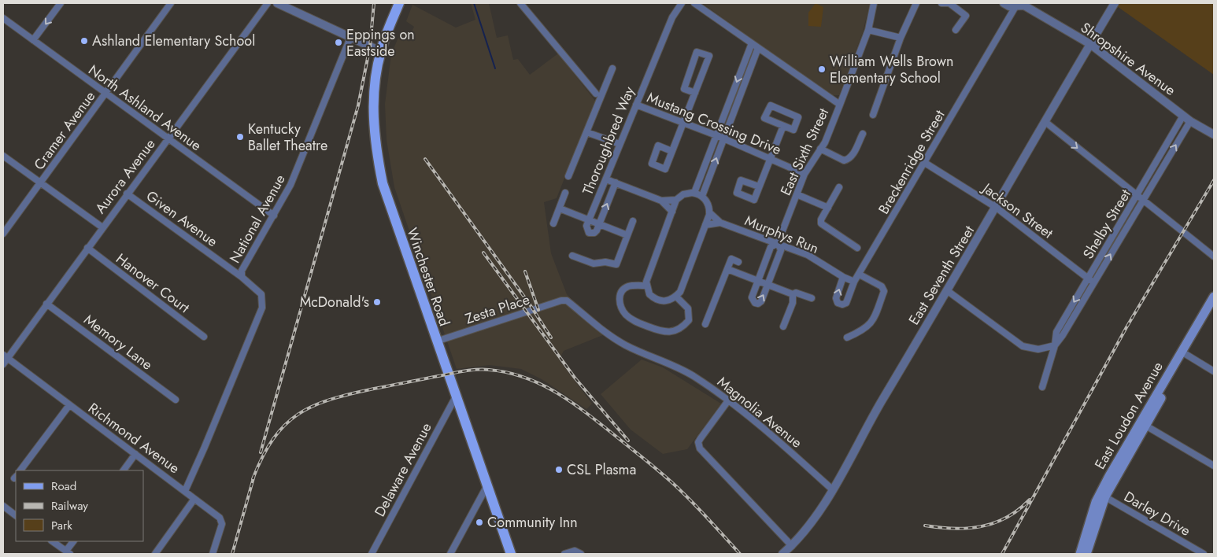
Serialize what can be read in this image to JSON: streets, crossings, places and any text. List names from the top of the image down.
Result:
{
  "streets": {
    "main road": ["Winchester Road", "East Loudon Avenue"],
    "street": [
      "Shropshire Avenue",
      "North Ashland Avenue",
      "Mustang Crossing Drive",
      "Cramer Avenue",
      "Thoroughbred Way",
      "East Sixth Street",
      "Breckenridge Street",
      "Aurora Avenue",
      "Jackson Street",
      "Given Avenue",
      "National Avenue",
      "Shelby Street",
      "Murphys Run",
      "East Seventh Street",
      "Hanover Court",
      "Zesta Place",
      "Memory Lane",
      "Magnolia Avenue",
      "Richmond Avenue",
      "Delaware Avenue",
      "Darley Drive"
    ]
  },
  "crossings": [
    ["Shropshire Avenue", "Breckenridge Street"],
    ["Shropshire Avenue", "Shelby Street"],
    ["Shropshire Avenue", "East Seventh Street"],
    ["North Ashland Avenue", "Cramer Avenue"],
    ["North Ashland Avenue", "Aurora Avenue"],
    ["North Ashland Avenue", "National Avenue"],
    ["Mustang Crossing Drive", "Thoroughbred Way"],
    ["Mustang Crossing Drive", "East Sixth Street"],
    ["East Sixth Street", "Murphys Run"],
    ["Breckenridge Street", "Jackson Street"],
    ["Breckenridge Street", "Murphys Run"],
    ["Aurora Avenue", "Given Avenue"],
    ["Aurora Avenue", "Hanover Court"],
    ["Aurora Avenue", "Memory Lane"],
    ["Aurora Avenue", "Richmond Avenue"],
    ["Jackson Street", "Shelby Street"],
    ["Jackson Street", "East Seventh Street"],
    ["Given Avenue", "National Avenue"],
    ["National Avenue", "Richmond Avenue"],
    ["East Seventh Street", "Magnolia Avenue"],
    ["Winchester Road", "Zesta Place"],
    ["Winchester Road", "Delaware Avenue"],
    ["Zesta Place", "Magnolia Avenue"],
    ["East Loudon Avenue", "Darley Drive"]
  ],
  "places": [
    "Ashland Elementary School",
    "Eppings on Eastside",
    "William Wells Brown Elementary School",
    "Kentucky Ballet Theatre",
    "McDonald's",
    "CSL Plasma",
    "Community Inn"
  ],
  "legend": ["Road", "Railway", "Park"]
}
